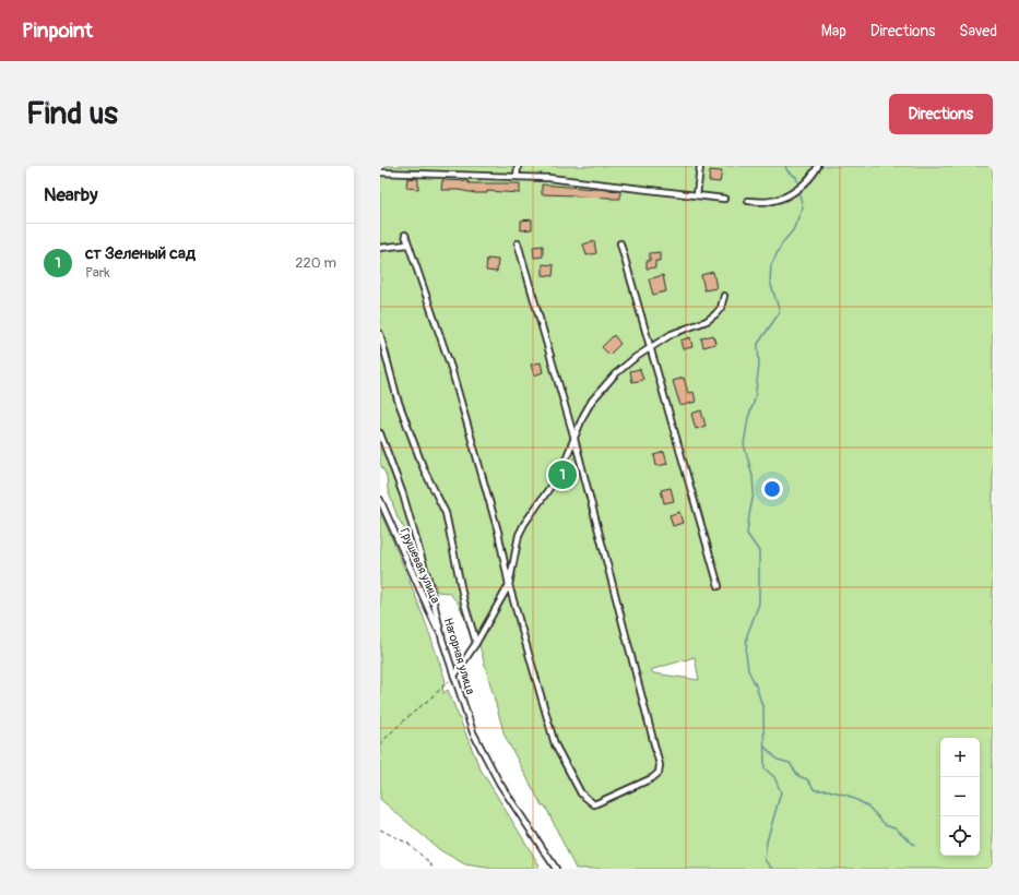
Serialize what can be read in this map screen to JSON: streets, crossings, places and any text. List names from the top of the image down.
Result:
{
  "streets": {
    "street": ["Грушевая улица", "Нагорная улица"]
  },
  "crossings": [
    ["Грушевая улица", "Нагорная улица"]
  ],
  "page": {
    "header": "Pinpoint",
    "nav": ["Map", "Directions", "Saved"],
    "buttons": "Directions",
    "title": "Find us",
    "heading": "Nearby",
    "list": [
      {
        "mark": "1",
        "name": "ст Зеленый сад",
        "note": "Park",
        "value": "220 m"
      }
    ],
    "pins": "1",
    "map_buttons": ["+", "−"]
  }
}
